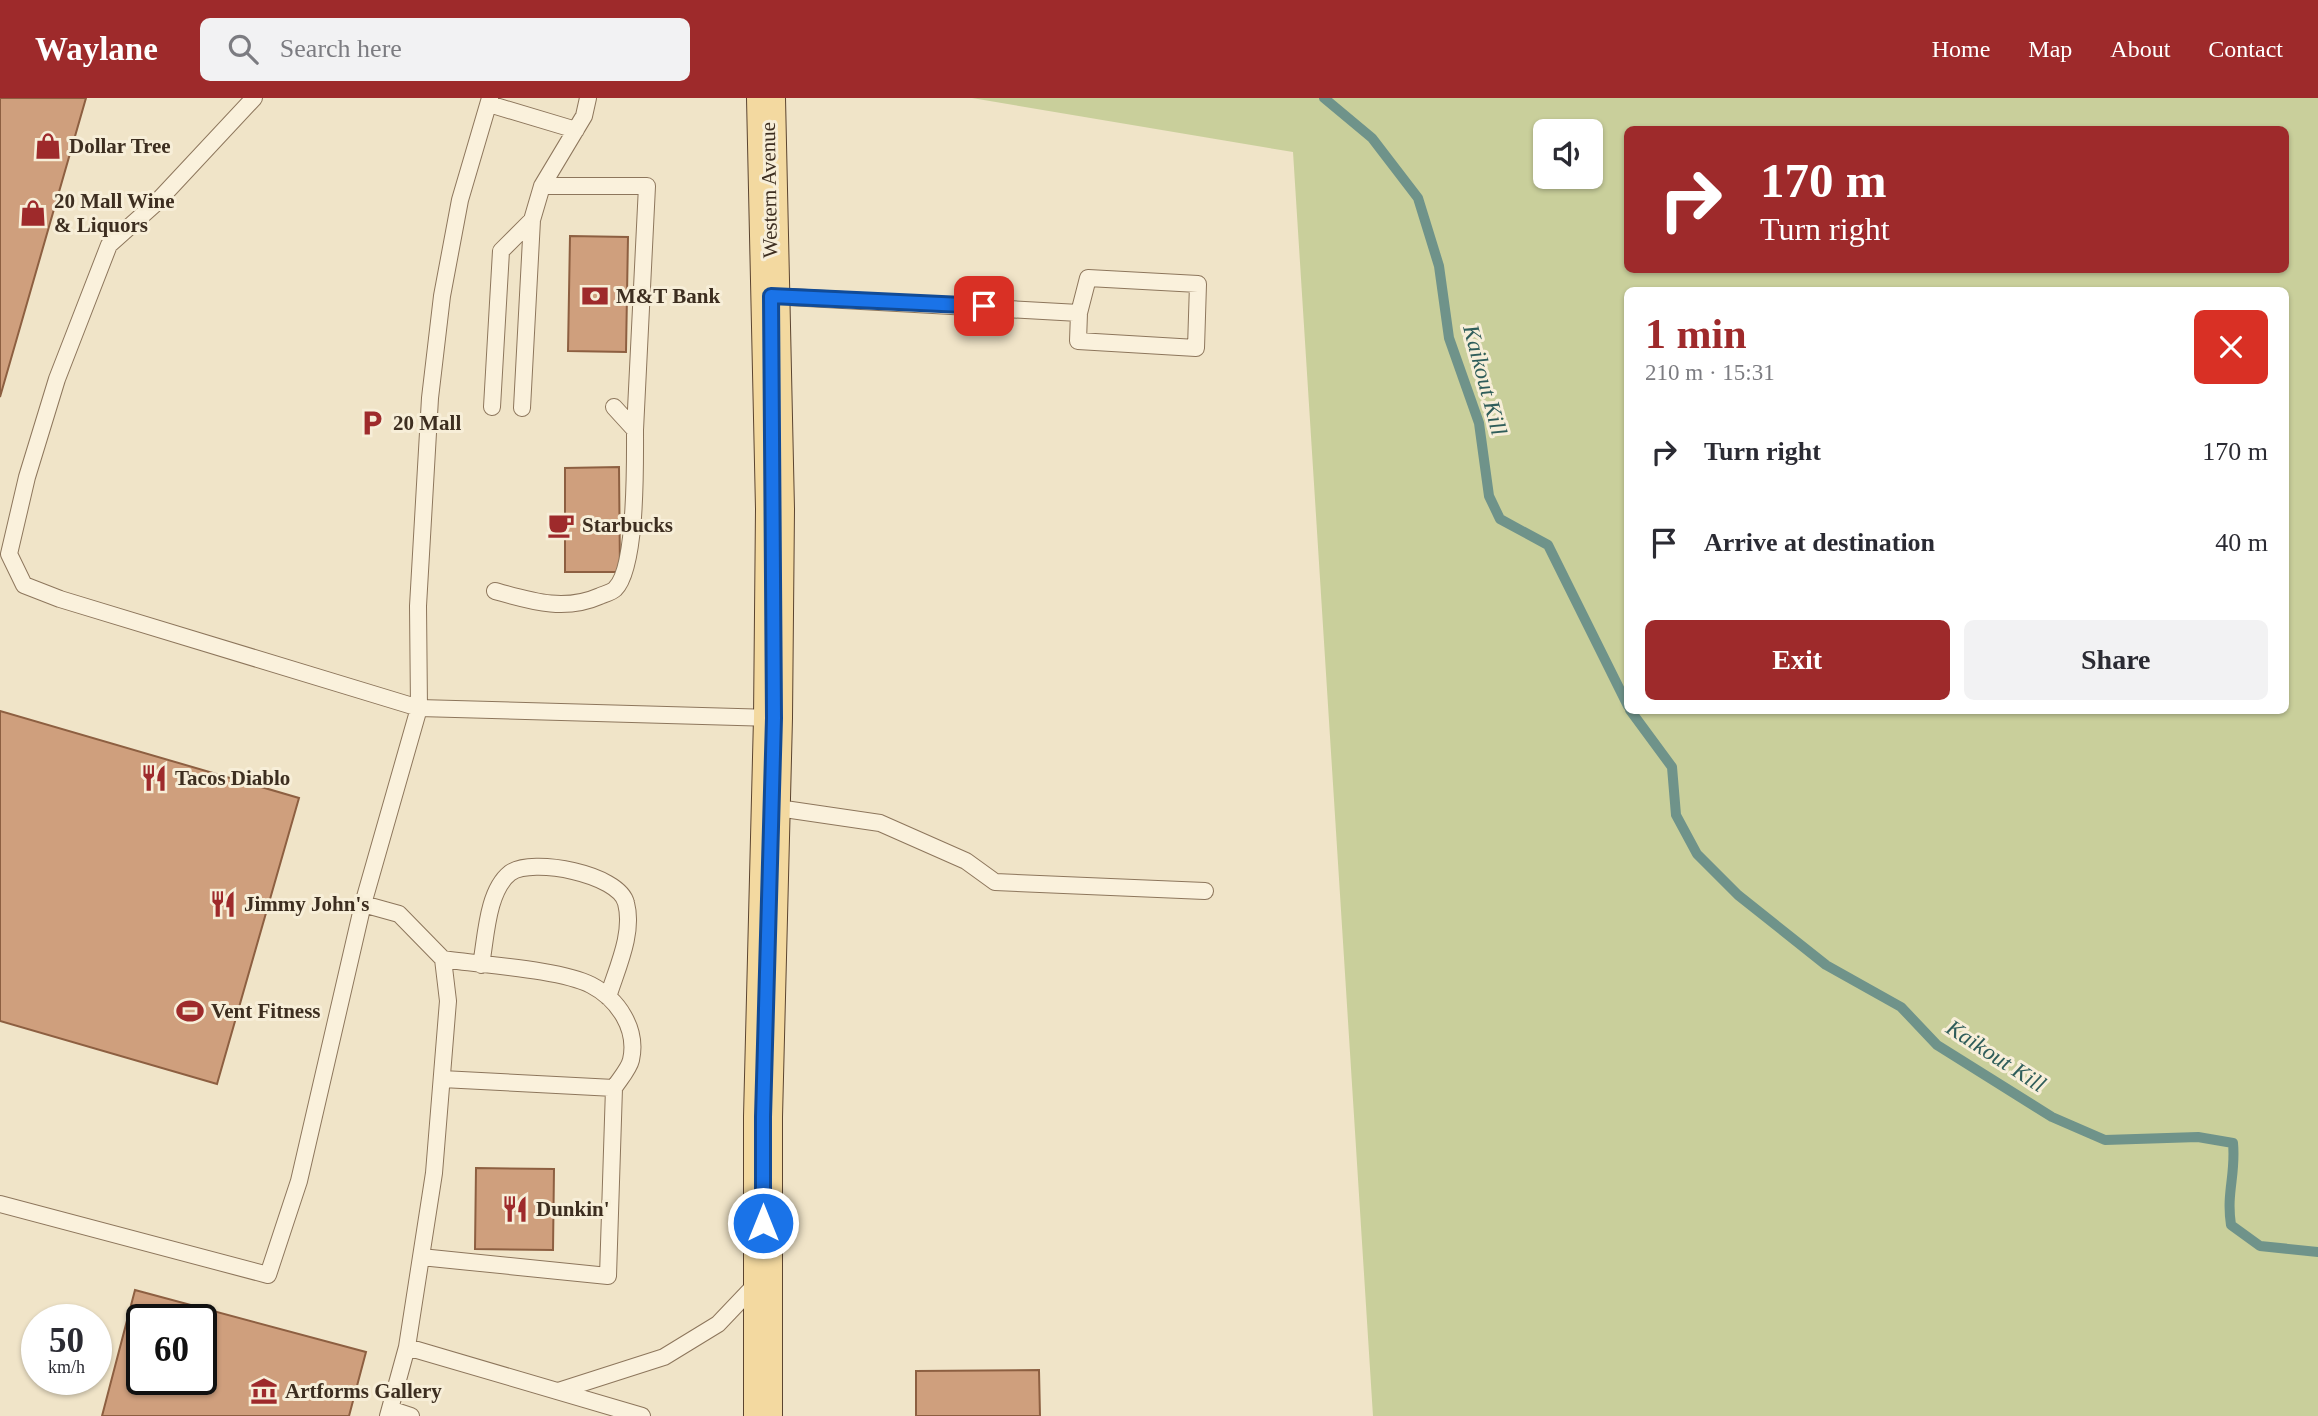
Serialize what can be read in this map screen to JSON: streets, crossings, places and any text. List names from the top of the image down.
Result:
{
  "streets": {
    "main road": ["Western Avenue"]
  },
  "water": ["Kaikout Kill"],
  "places": {
    "shop": ["Dollar Tree", "20 Mall Wine & Liquors"],
    "bank": ["M&T Bank"],
    "parking": ["20 Mall"],
    "cafe": ["Starbucks"],
    "restaurant": ["Tacos Diablo", "Jimmy John's", "Dunkin'"],
    "sports": ["Vent Fitness"],
    "museum": ["Artforms Gallery"]
  },
  "page": {
    "header": "Waylane",
    "search": "Search here",
    "nav": [
      "Home",
      "Map",
      "About",
      "Contact"
    ],
    "turn": ["170 m", "Turn right"],
    "heading": ["1 min", "210 m · 15:31"],
    "list": [
      {
        "name": "Turn right",
        "value": "170 m"
      },
      {
        "name": "Arrive at destination",
        "value": "40 m"
      }
    ],
    "buttons": ["Exit", "Share"],
    "speed": "50 km/h",
    "limit": "60"
  }
}
